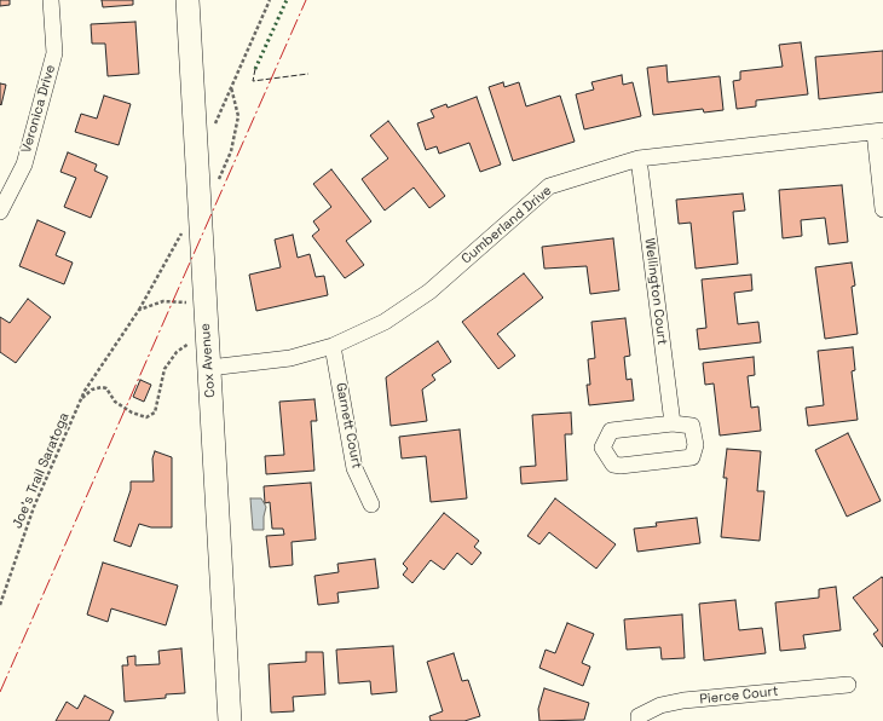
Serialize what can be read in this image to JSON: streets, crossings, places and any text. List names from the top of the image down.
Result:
{
  "streets": {
    "main road": ["Cox Avenue"],
    "street": [
      "Veronica Drive",
      "Cumberland Drive",
      "Wellington Court",
      "Garnett Court",
      "Pierce Court"
    ],
    "path": ["Joe's Trail Saratoga"]
  },
  "crossings": [
    ["Cumberland Drive", "Wellington Court"],
    ["Cumberland Drive", "Cox Avenue"],
    ["Cumberland Drive", "Garnett Court"]
  ]
}
